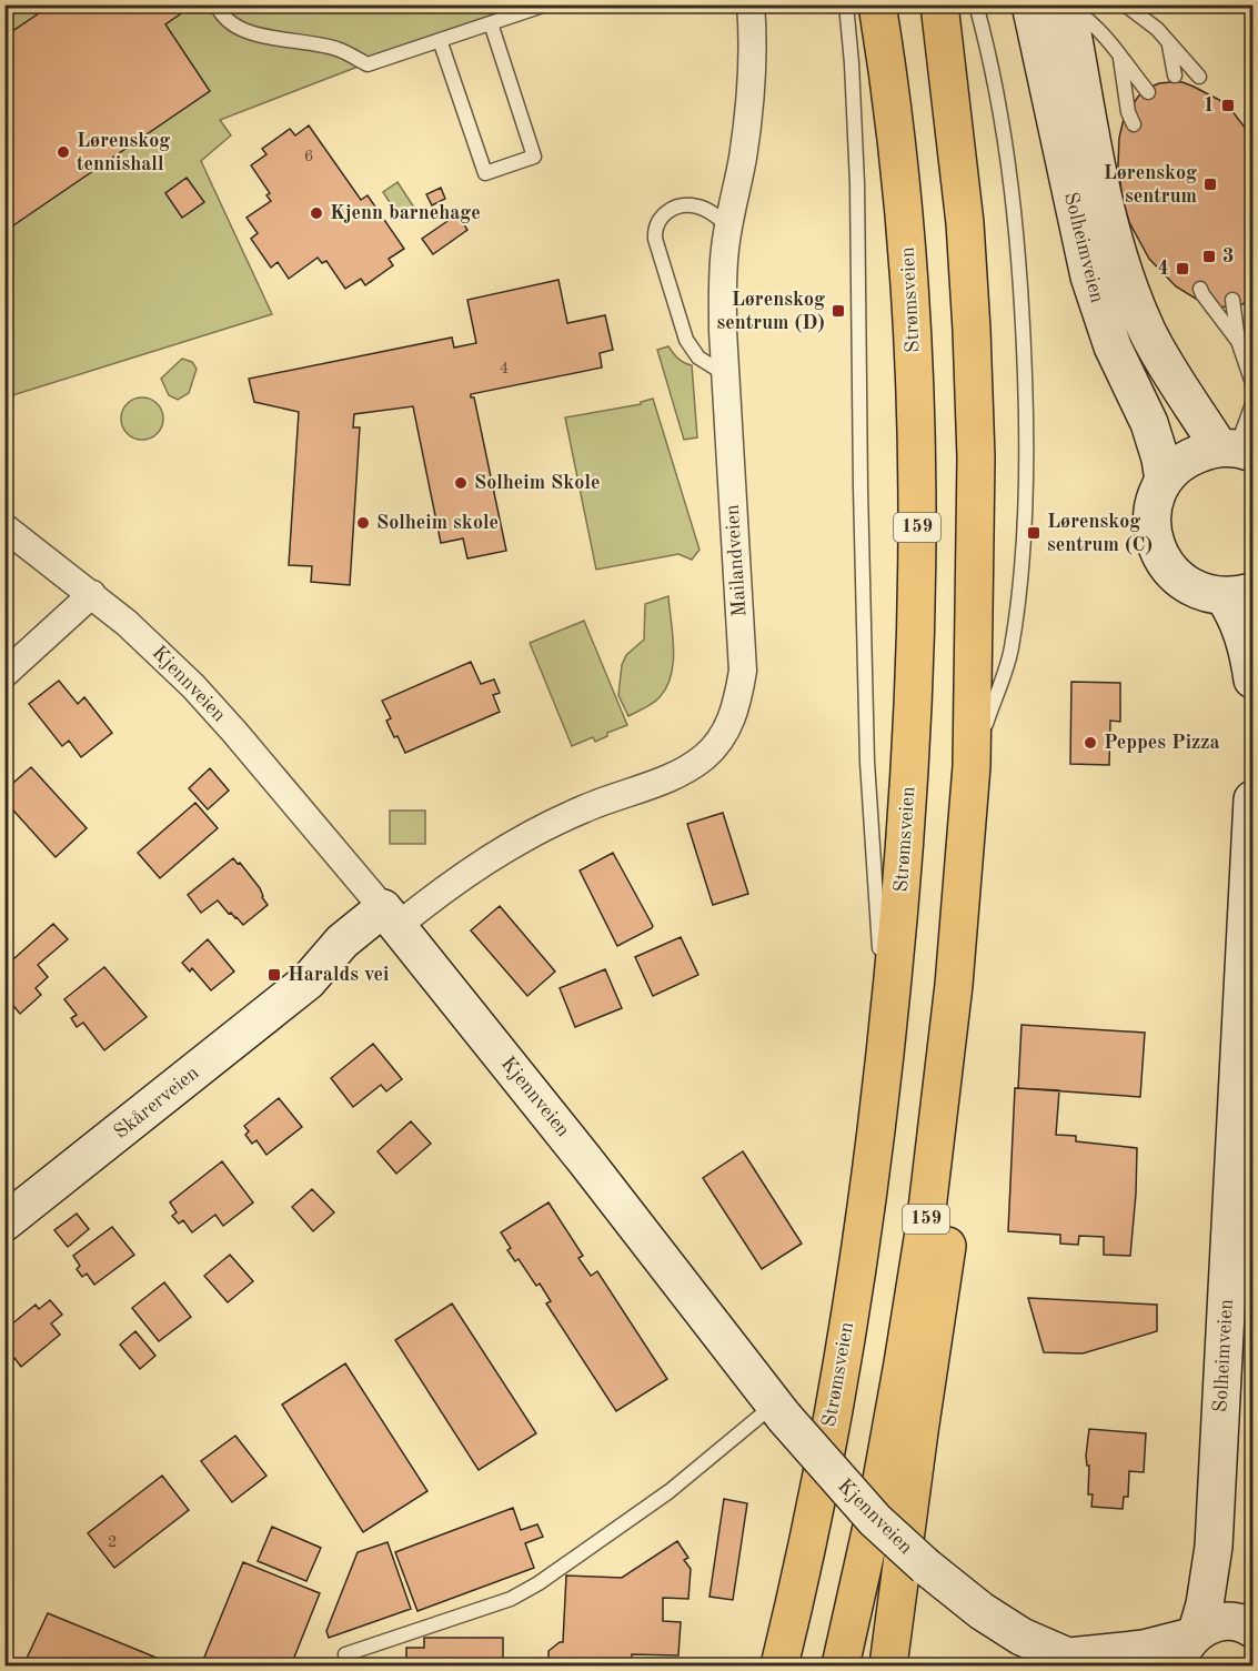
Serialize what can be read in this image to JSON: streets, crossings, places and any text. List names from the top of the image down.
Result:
{
  "streets": {
    "highway": ["Strømsveien", "159"],
    "main road": ["Solheimveien", "Kjennveien", "Skårerveien"],
    "street": ["Mailandveien"]
  },
  "crossings": [
    ["Solheimveien", "Kjennveien"],
    ["Mailandveien", "Kjennveien"],
    ["Mailandveien", "Skårerveien"],
    ["Kjennveien", "Skårerveien"]
  ],
  "places": {
    "transit": [
      "1",
      "Lørenskog sentrum",
      "3",
      "4",
      "Lørenskog sentrum (D)",
      "Lørenskog sentrum (C)",
      "Haralds vei"
    ],
    "other": [
      "Lørenskog tennishall",
      "Kjenn barnehage",
      "Solheim Skole",
      "Solheim skole",
      "Peppes Pizza"
    ]
  },
  "house_numbers": ["6", "4", "2"]
}
